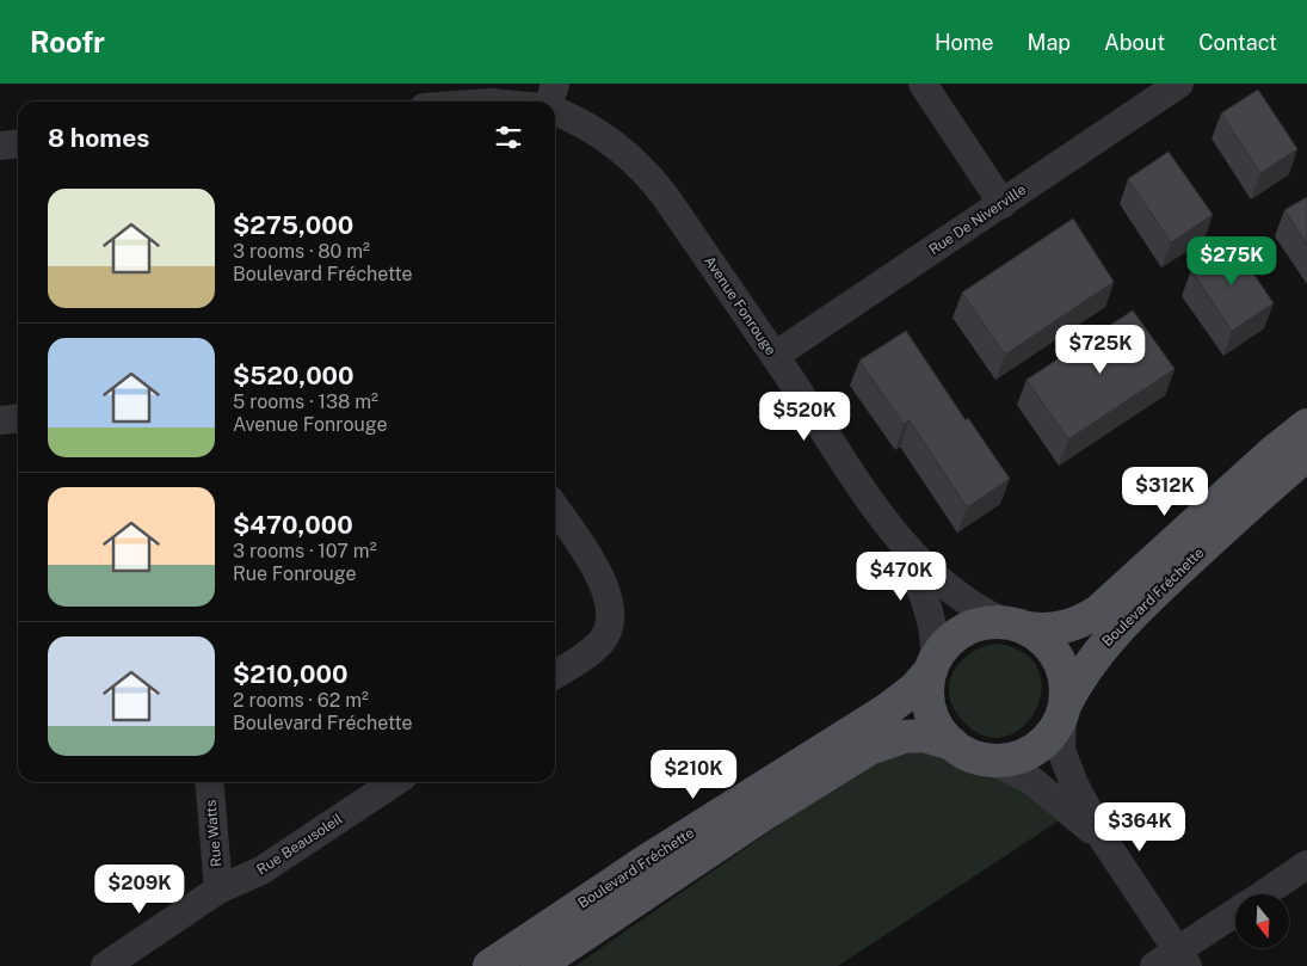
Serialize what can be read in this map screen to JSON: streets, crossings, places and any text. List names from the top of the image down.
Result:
{
  "streets": {
    "main road": ["Boulevard Fréchette"],
    "street": [
      "Rue De Niverville",
      "Avenue Fonrouge",
      "Rue Watts",
      "Rue Beausoleil"
    ]
  },
  "crossings": [
    ["Rue De Niverville", "Avenue Fonrouge"],
    ["Rue Watts", "Rue Beausoleil"]
  ],
  "north": "bottom",
  "page": {
    "header": "Roofr",
    "nav": [
      "Home",
      "Map",
      "About",
      "Contact"
    ],
    "heading": "8 homes",
    "list": [
      {
        "name": "$275,000",
        "note": "3 rooms · 80 m² · Boulevard Fréchette"
      },
      {
        "name": "$520,000",
        "note": "5 rooms · 138 m² · Avenue Fonrouge"
      },
      {
        "name": "$470,000",
        "note": "3 rooms · 107 m² · Rue Fonrouge"
      },
      {
        "name": "$210,000",
        "note": "2 rooms · 62 m² · Boulevard Fréchette"
      }
    ],
    "price": [
      "$275K",
      "$725K",
      "$520K",
      "$312K",
      "$470K",
      "$210K",
      "$364K",
      "$209K"
    ]
  }
}
